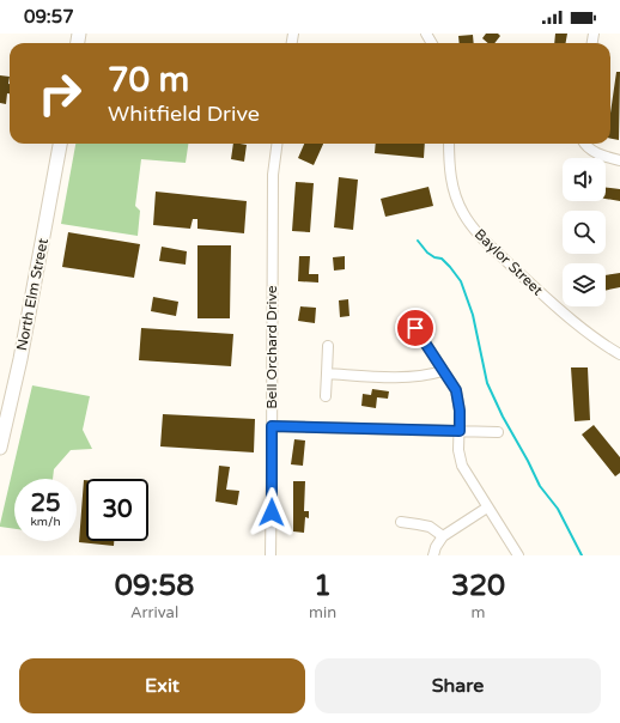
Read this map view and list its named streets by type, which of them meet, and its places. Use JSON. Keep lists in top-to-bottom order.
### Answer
{
  "streets": {
    "main road": ["North Elm Street"],
    "street": ["Baylor Street", "Bell Orchard Drive"]
  },
  "page": {
    "status": "09:57",
    "turn": ["70 m", "Whitfield Drive"],
    "speed": "25 km/h",
    "limit": "30",
    "eta": [
      "09:58",
      "Arrival",
      "1",
      "min",
      "320",
      "m"
    ],
    "buttons": ["Exit", "Share"]
  }
}
